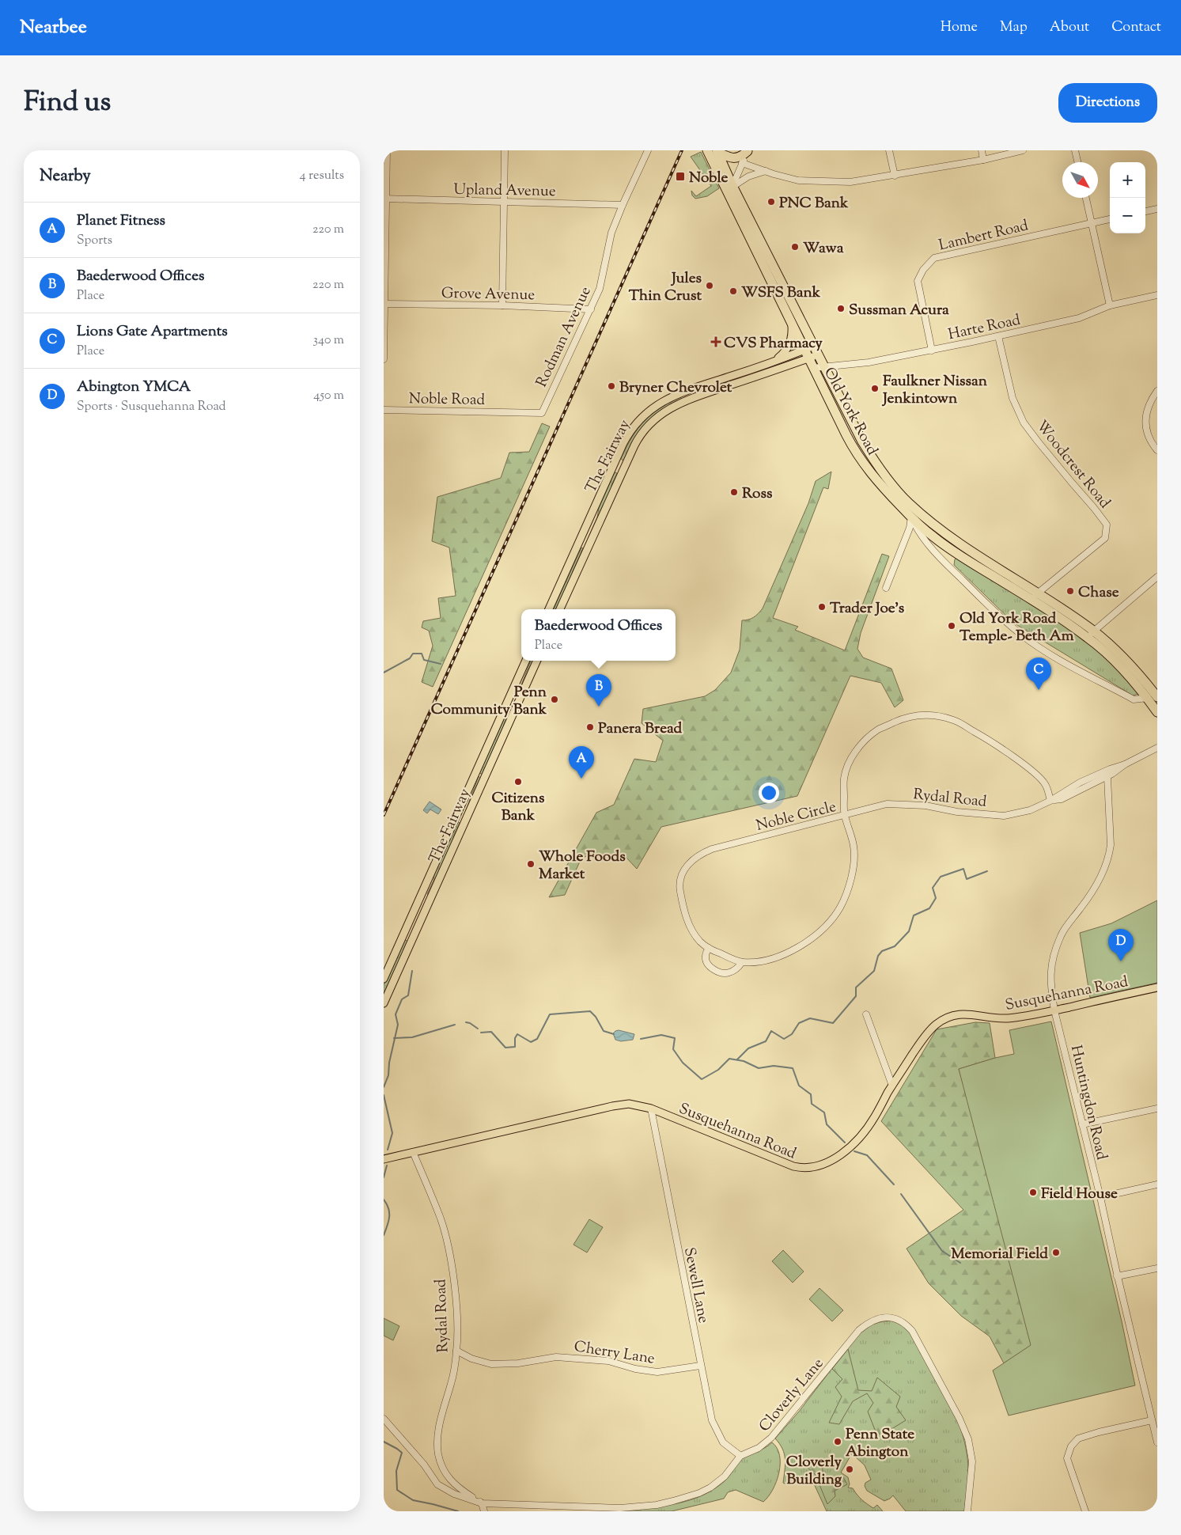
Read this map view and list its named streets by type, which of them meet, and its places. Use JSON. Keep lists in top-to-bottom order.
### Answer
{
  "streets": {
    "highway": ["Old York Road"],
    "main road": ["The Fairway", "Susquehanna Road"],
    "street": [
      "Upland Avenue",
      "Lambert Road",
      "Grove Avenue",
      "Harte Road",
      "Rodman Avenue",
      "Noble Road",
      "Woodcrest Road",
      "Rydal Road",
      "Noble Circle",
      "Huntingdon Road",
      "Sewell Lane",
      "Cherry Lane",
      "Cloverly Lane"
    ]
  },
  "crossings": [
    ["Upland Avenue", "Rodman Avenue"],
    ["Lambert Road", "Harte Road"],
    ["Grove Avenue", "Rodman Avenue"],
    ["Harte Road", "Old York Road"],
    ["Harte Road", "Woodcrest Road"],
    ["Rodman Avenue", "Noble Road"],
    ["Old York Road", "The Fairway"],
    ["Old York Road", "Woodcrest Road"],
    ["Rydal Road", "Noble Circle"],
    ["Rydal Road", "Susquehanna Road"],
    ["Rydal Road", "Huntingdon Road"],
    ["Rydal Road", "Cherry Lane"],
    ["Rydal Road", "Cloverly Lane"],
    ["Susquehanna Road", "Huntingdon Road"],
    ["Susquehanna Road", "Sewell Lane"],
    ["Sewell Lane", "Cherry Lane"],
    ["Sewell Lane", "Cloverly Lane"]
  ],
  "places": {
    "transit": ["Noble"],
    "other": [
      "PNC Bank",
      "Wawa",
      "Jules Thin Crust",
      "WSFS Bank",
      "Sussman Acura",
      "Bryner Chevrolet",
      "Faulkner Nissan Jenkintown",
      "Ross",
      "Chase",
      "Trader Joe's",
      "Old York Road Temple- Beth Am",
      "Penn Community Bank",
      "Panera Bread",
      "Citizens Bank",
      "Whole Foods Market",
      "Field House",
      "Memorial Field",
      "Penn State Abington",
      "Cloverly Building"
    ],
    "health": ["CVS Pharmacy"]
  },
  "north": "bottom right",
  "page": {
    "header": "Nearbee",
    "nav": [
      "Home",
      "Map",
      "About",
      "Contact"
    ],
    "title": "Find us",
    "buttons": "Directions",
    "heading": ["Nearby", "4 results"],
    "map_buttons": ["+", "−"],
    "list": [
      {
        "mark": "A",
        "name": "Planet Fitness",
        "note": "Sports",
        "value": "220 m"
      },
      {
        "mark": "B",
        "name": "Baederwood Offices",
        "note": "Place",
        "value": "220 m"
      },
      {
        "mark": "C",
        "name": "Lions Gate Apartments",
        "note": "Place",
        "value": "340 m"
      },
      {
        "mark": "D",
        "name": "Abington YMCA",
        "note": "Sports · Susquehanna Road",
        "value": "450 m"
      }
    ],
    "popup": ["Baederwood Offices", "Place"],
    "pins": [
      "C",
      "B",
      "A",
      "D"
    ]
  }
}
